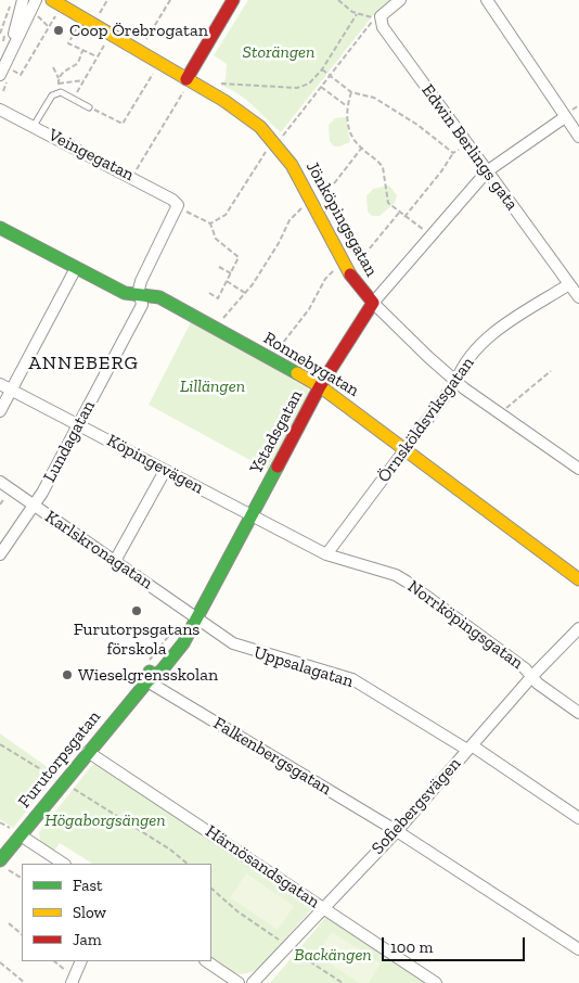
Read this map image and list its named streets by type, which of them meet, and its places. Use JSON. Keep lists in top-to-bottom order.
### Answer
{
  "streets": {
    "street": [
      "Edwin Berlings gata",
      "Veingegatan",
      "Jönköpingsgatan",
      "Ronnebygatan",
      "Örnsköldsviksgatan",
      "Ystadsgatan",
      "Lundagatan",
      "Köpingevägen",
      "Karlskronagatan",
      "Norrköpingsgatan",
      "Uppsalagatan",
      "Falkenbergsgatan",
      "Furutorpsgatan",
      "Sofiebergsvägen",
      "Härnösandsgatan"
    ]
  },
  "crossings": [
    ["Edwin Berlings gata", "Örnsköldsviksgatan"],
    ["Edwin Berlings gata", "Ystadsgatan"],
    ["Veingegatan", "Lundagatan"],
    ["Jönköpingsgatan", "Örnsköldsviksgatan"],
    ["Jönköpingsgatan", "Ystadsgatan"],
    ["Ronnebygatan", "Örnsköldsviksgatan"],
    ["Ronnebygatan", "Ystadsgatan"],
    ["Ronnebygatan", "Lundagatan"],
    ["Örnsköldsviksgatan", "Norrköpingsgatan"],
    ["Ystadsgatan", "Köpingevägen"],
    ["Ystadsgatan", "Karlskronagatan"],
    ["Ystadsgatan", "Norrköpingsgatan"],
    ["Ystadsgatan", "Uppsalagatan"],
    ["Ystadsgatan", "Furutorpsgatan"],
    ["Lundagatan", "Köpingevägen"],
    ["Lundagatan", "Karlskronagatan"],
    ["Köpingevägen", "Norrköpingsgatan"],
    ["Karlskronagatan", "Uppsalagatan"],
    ["Karlskronagatan", "Furutorpsgatan"],
    ["Norrköpingsgatan", "Sofiebergsvägen"],
    ["Uppsalagatan", "Furutorpsgatan"],
    ["Uppsalagatan", "Sofiebergsvägen"],
    ["Falkenbergsgatan", "Furutorpsgatan"],
    ["Falkenbergsgatan", "Sofiebergsvägen"],
    ["Furutorpsgatan", "Härnösandsgatan"],
    ["Sofiebergsvägen", "Härnösandsgatan"]
  ],
  "districts": ["ANNEBERG"],
  "parks": [
    "Storängen",
    "Lillängen",
    "Högaborgsängen",
    "Backängen"
  ],
  "places": ["Coop Örebrogatan", "Furutorpsgatans förskola", "Wieselgrensskolan"],
  "legend": ["Fast", "Slow", "Jam"],
  "scale_bar": "100 m"
}
